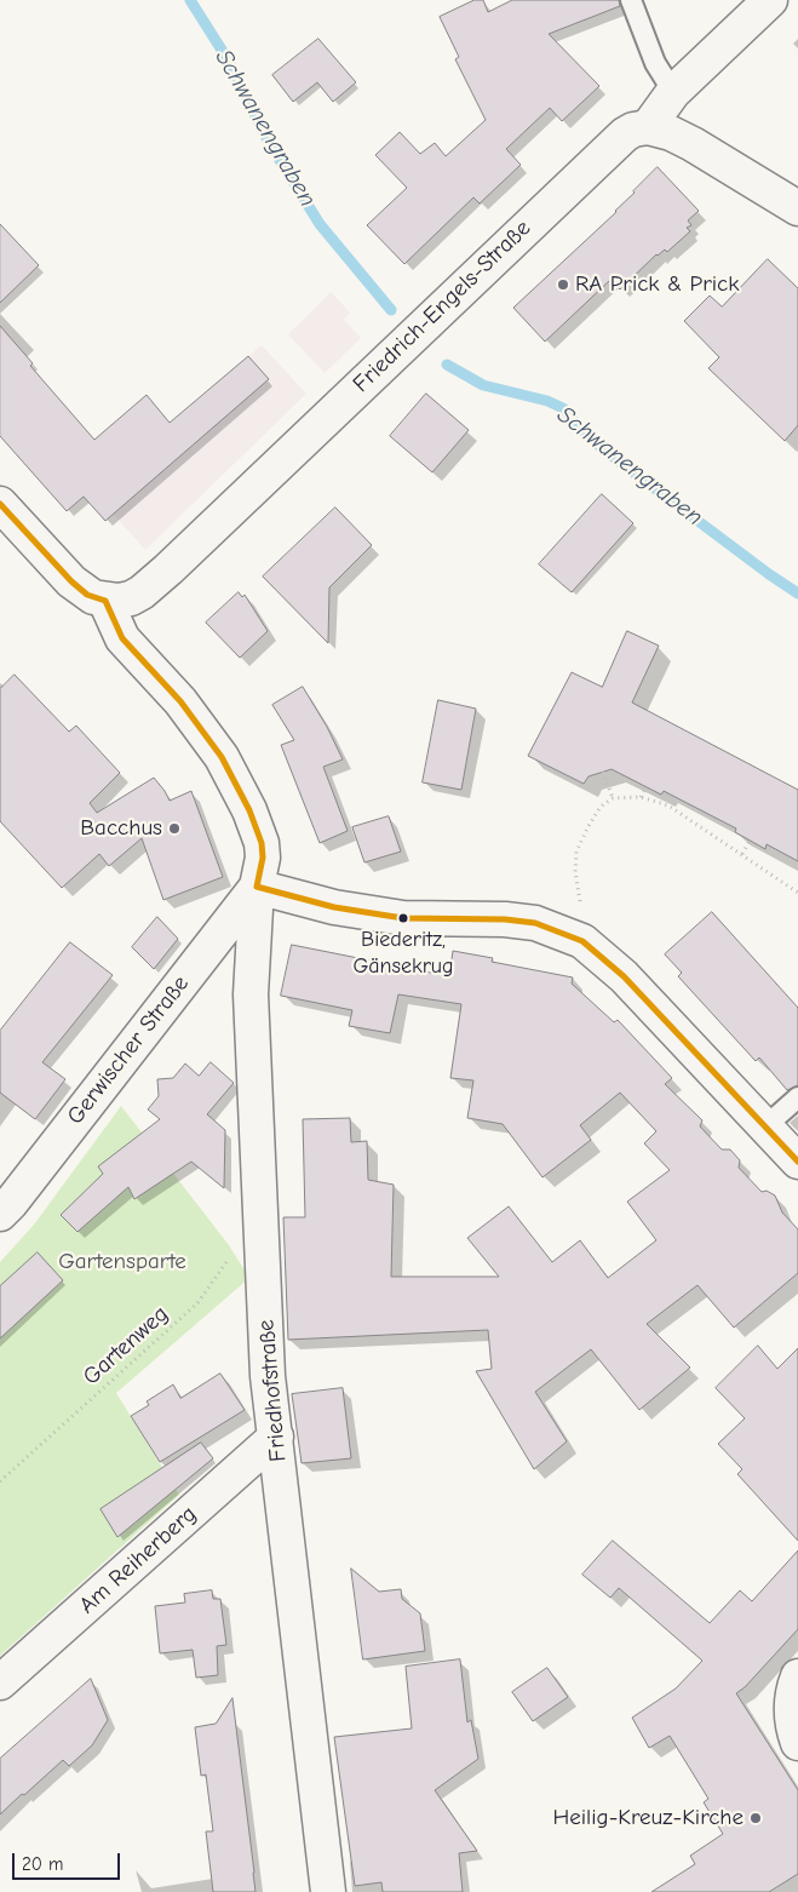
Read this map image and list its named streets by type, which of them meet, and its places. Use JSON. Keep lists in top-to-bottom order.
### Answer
{
  "streets": {
    "street": [
      "Friedrich-Engels-Straße",
      "Gerwischer Straße",
      "Friedhofstraße",
      "Am Reiherberg"
    ],
    "path": ["Gartenweg"]
  },
  "crossings": [
    ["Friedrich-Engels-Straße", "Friedhofstraße"],
    ["Gerwischer Straße", "Friedhofstraße"],
    ["Gartenweg", "Friedhofstraße"],
    ["Friedhofstraße", "Am Reiherberg"]
  ],
  "water": ["Schwanengraben"],
  "parks": ["Gartensparte"],
  "places": [
    "RA Prick & Prick",
    "Bacchus",
    "Biederitz, Gänsekrug",
    "Heilig-Kreuz-Kirche"
  ],
  "scale_bar": "20 m"
}
